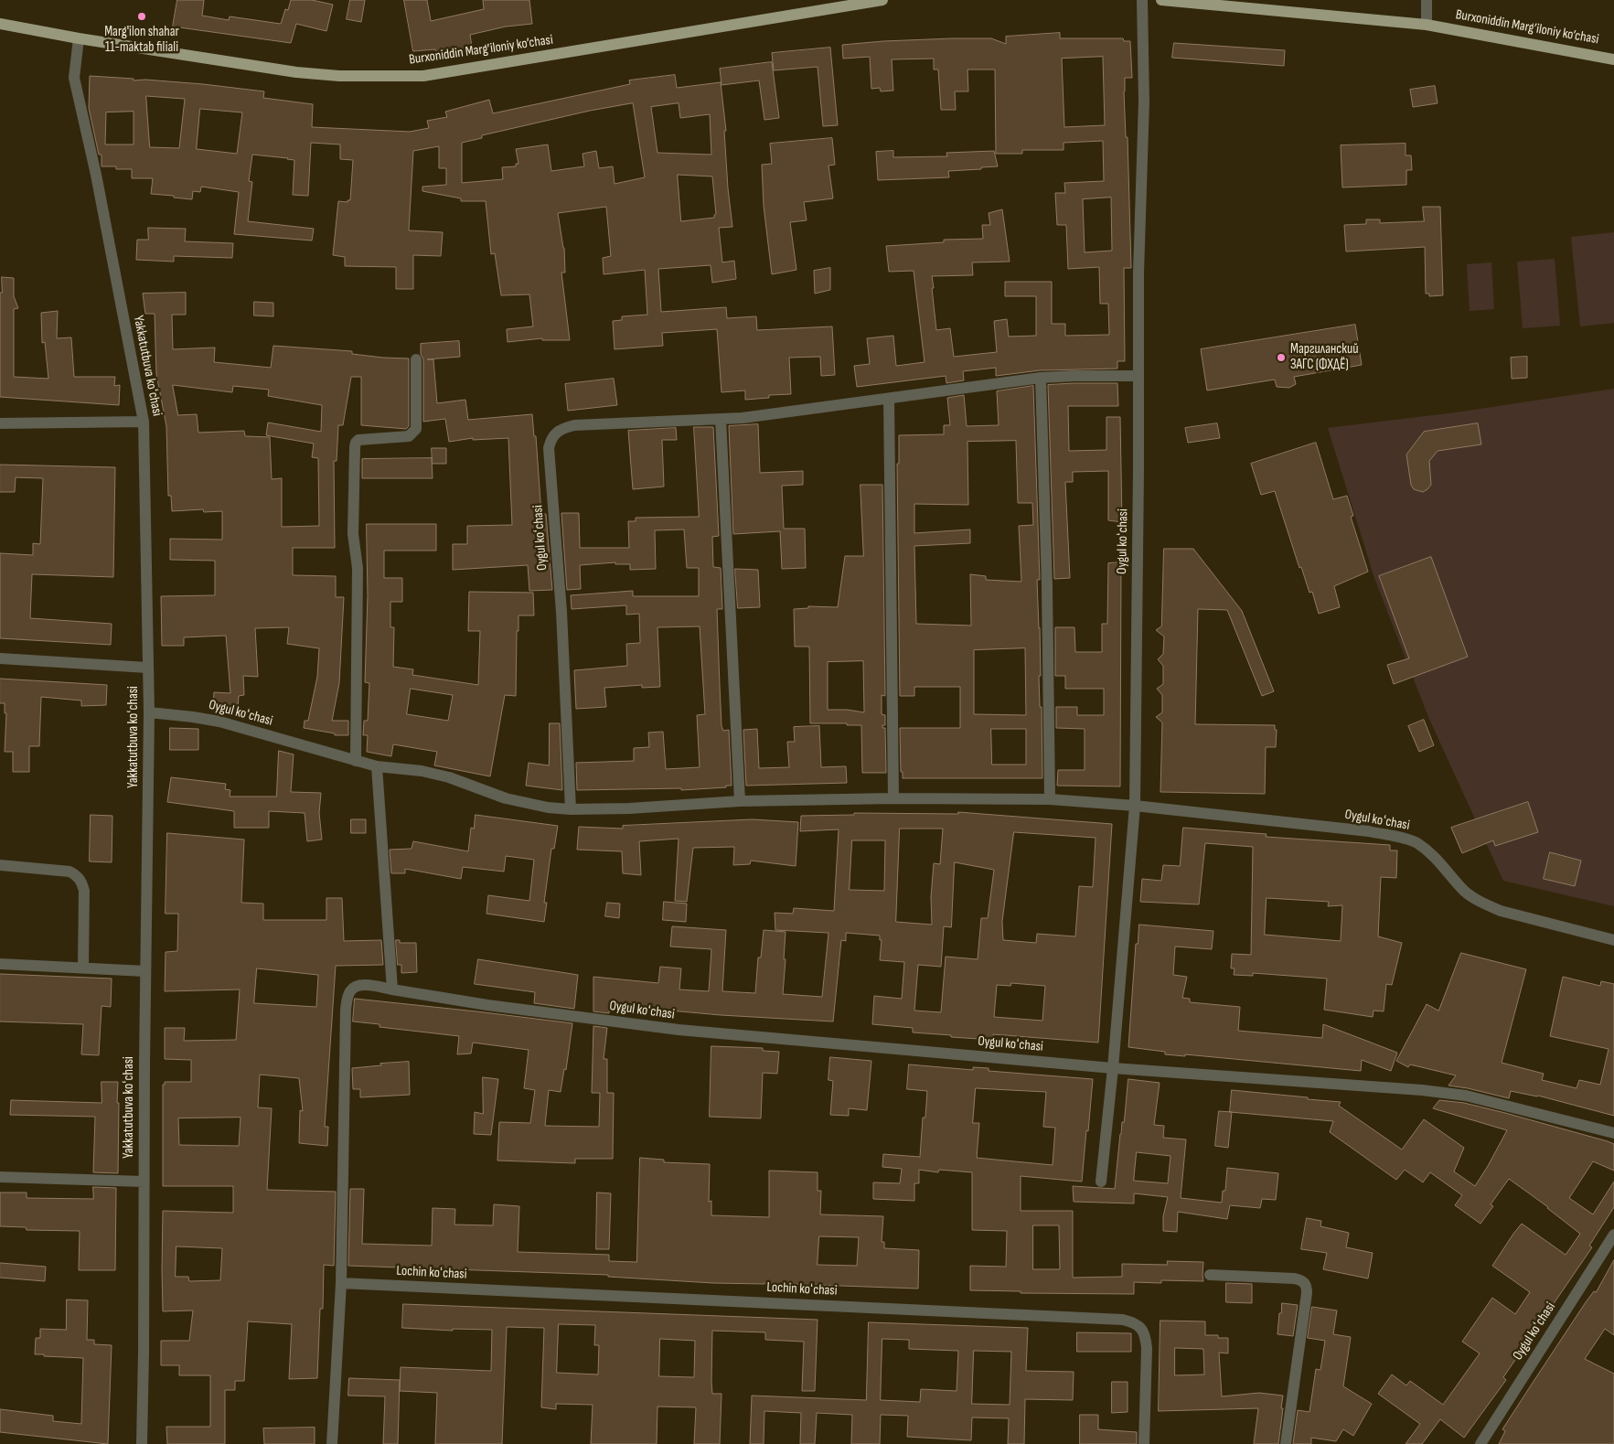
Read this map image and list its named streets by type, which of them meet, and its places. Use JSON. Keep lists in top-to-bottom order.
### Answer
{
  "streets": {
    "main road": ["Burxoniddin Marg’iloniy ko’chasi"],
    "street": ["Yakkatutbuva koʻchasi", "Oygul koʻchasi", "Lochin koʻchasi"]
  },
  "crossings": [
    ["Burxoniddin Marg’iloniy ko’chasi", "Yakkatutbuva koʻchasi"],
    ["Yakkatutbuva koʻchasi", "Oygul koʻchasi"]
  ],
  "places": ["Marg'ilon shahar 11-maktab filiali", "Маргиланский ЗАГС (ФХДЁ)"]
}
